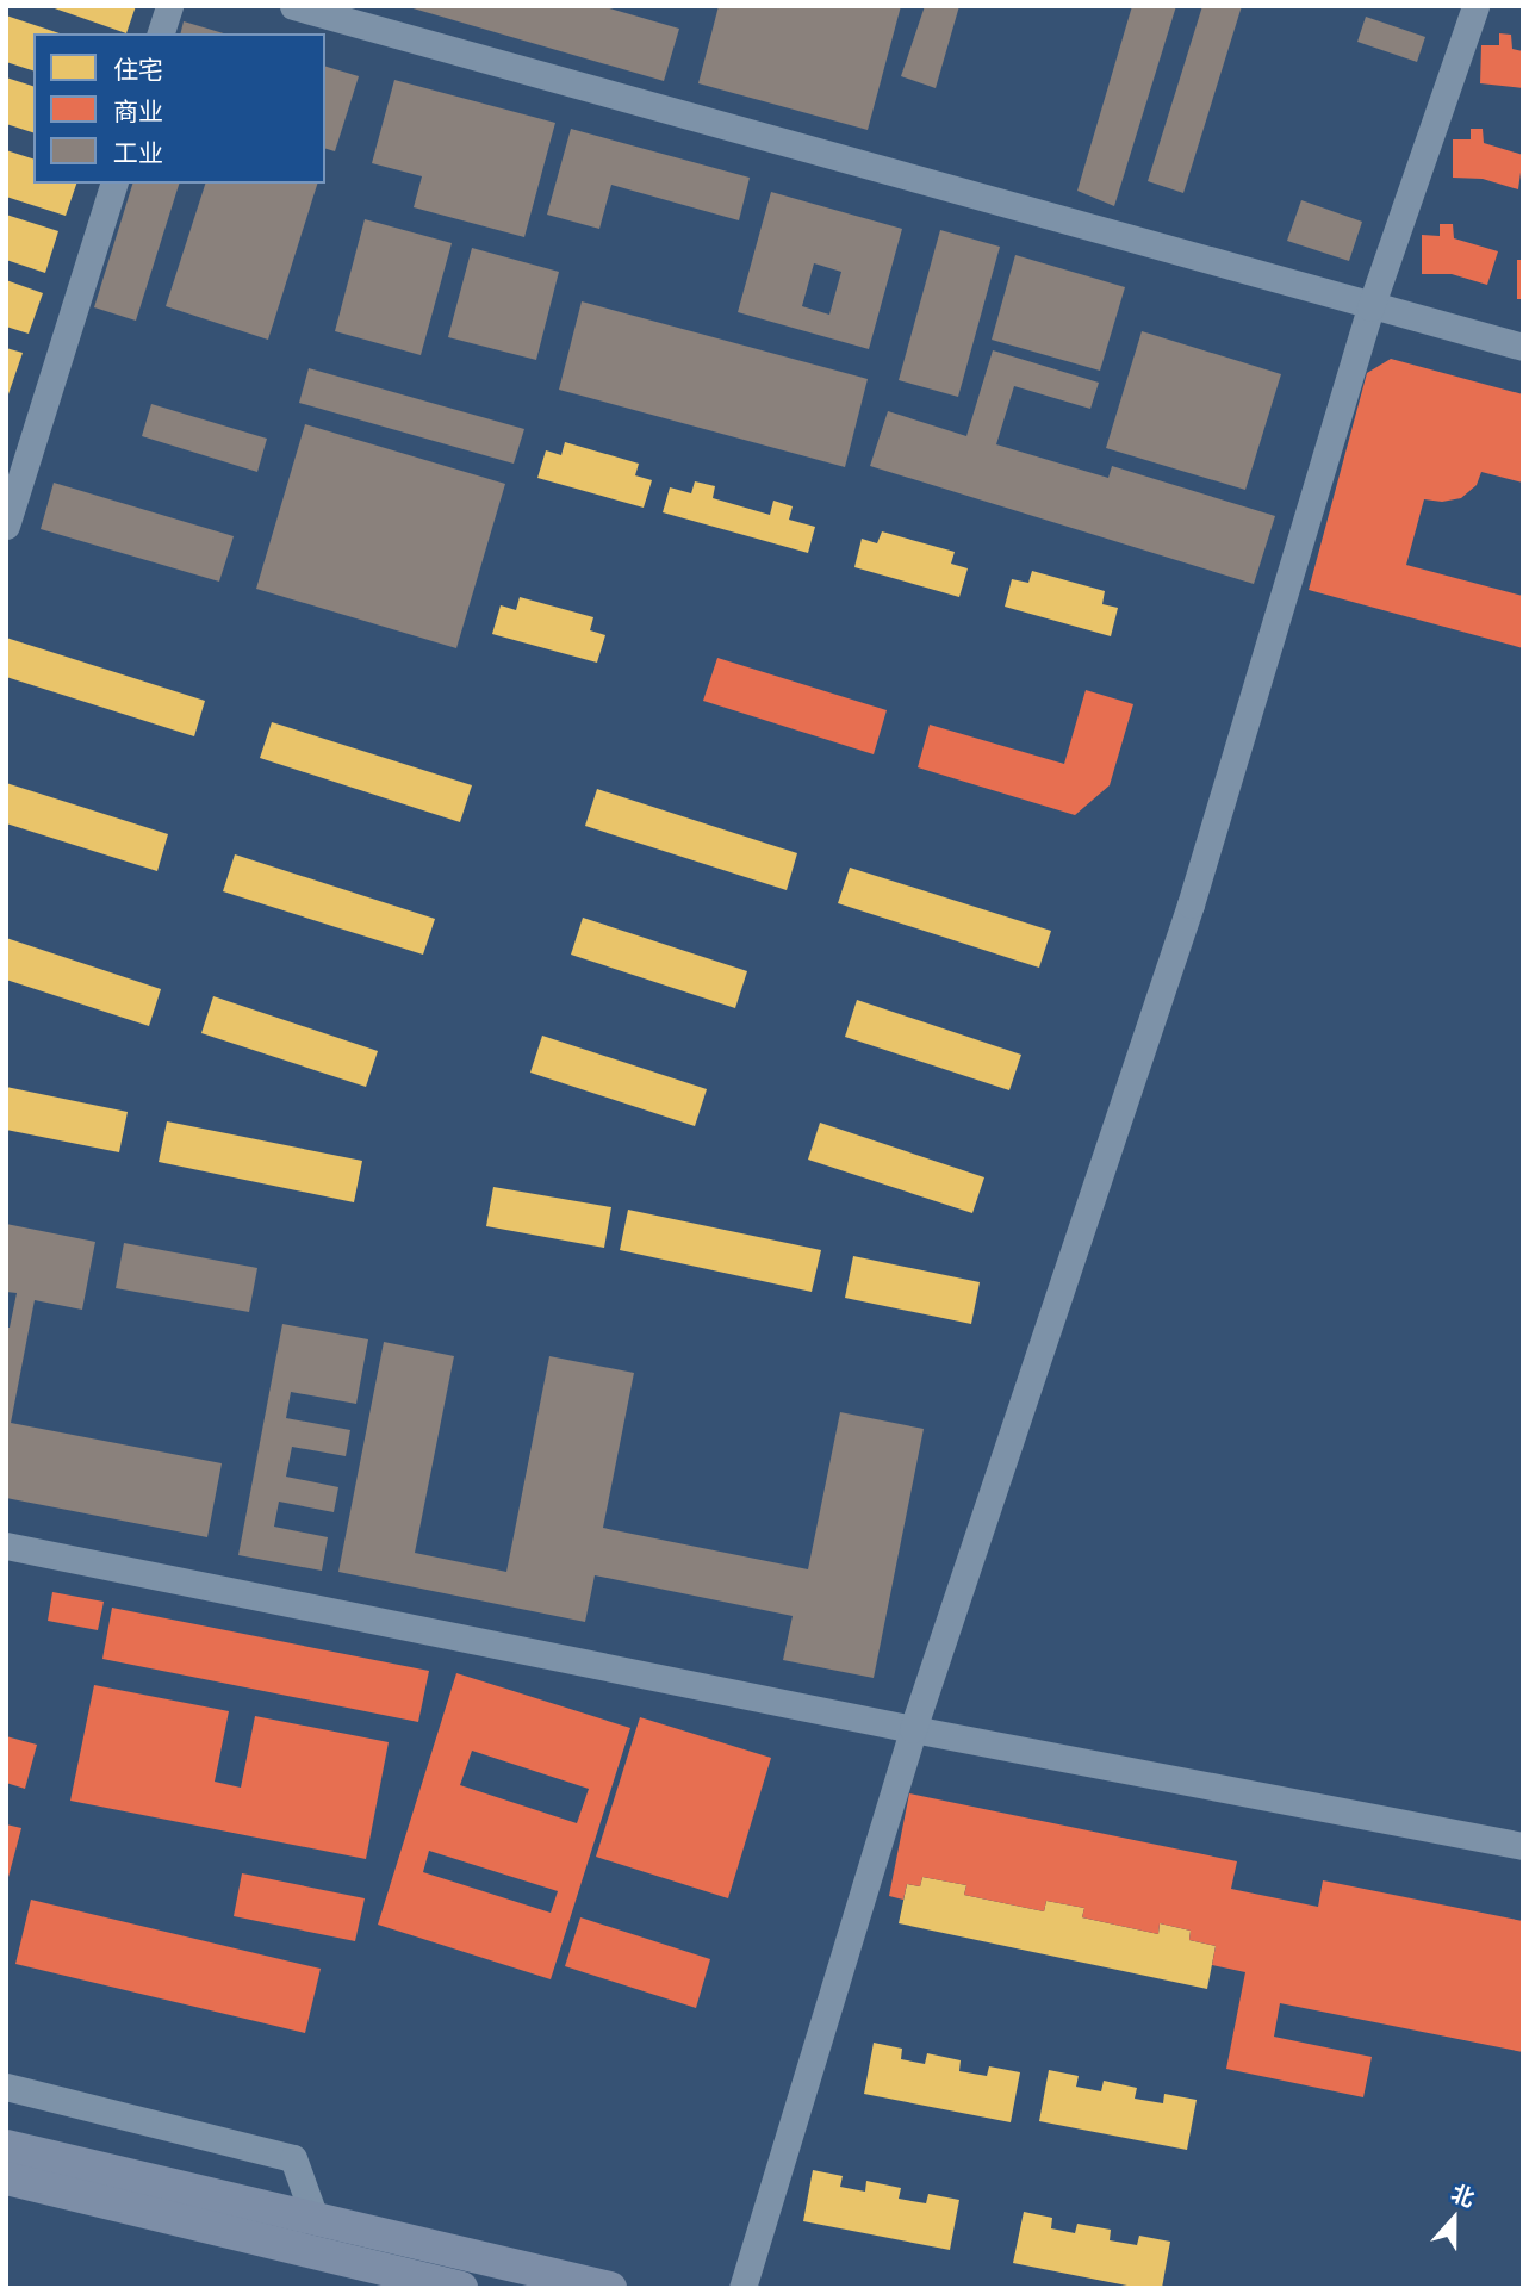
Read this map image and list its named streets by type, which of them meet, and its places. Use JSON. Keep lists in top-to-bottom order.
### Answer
{
  "legend": ["住宅", "商业", "工业"],
  "north": "top"
}
